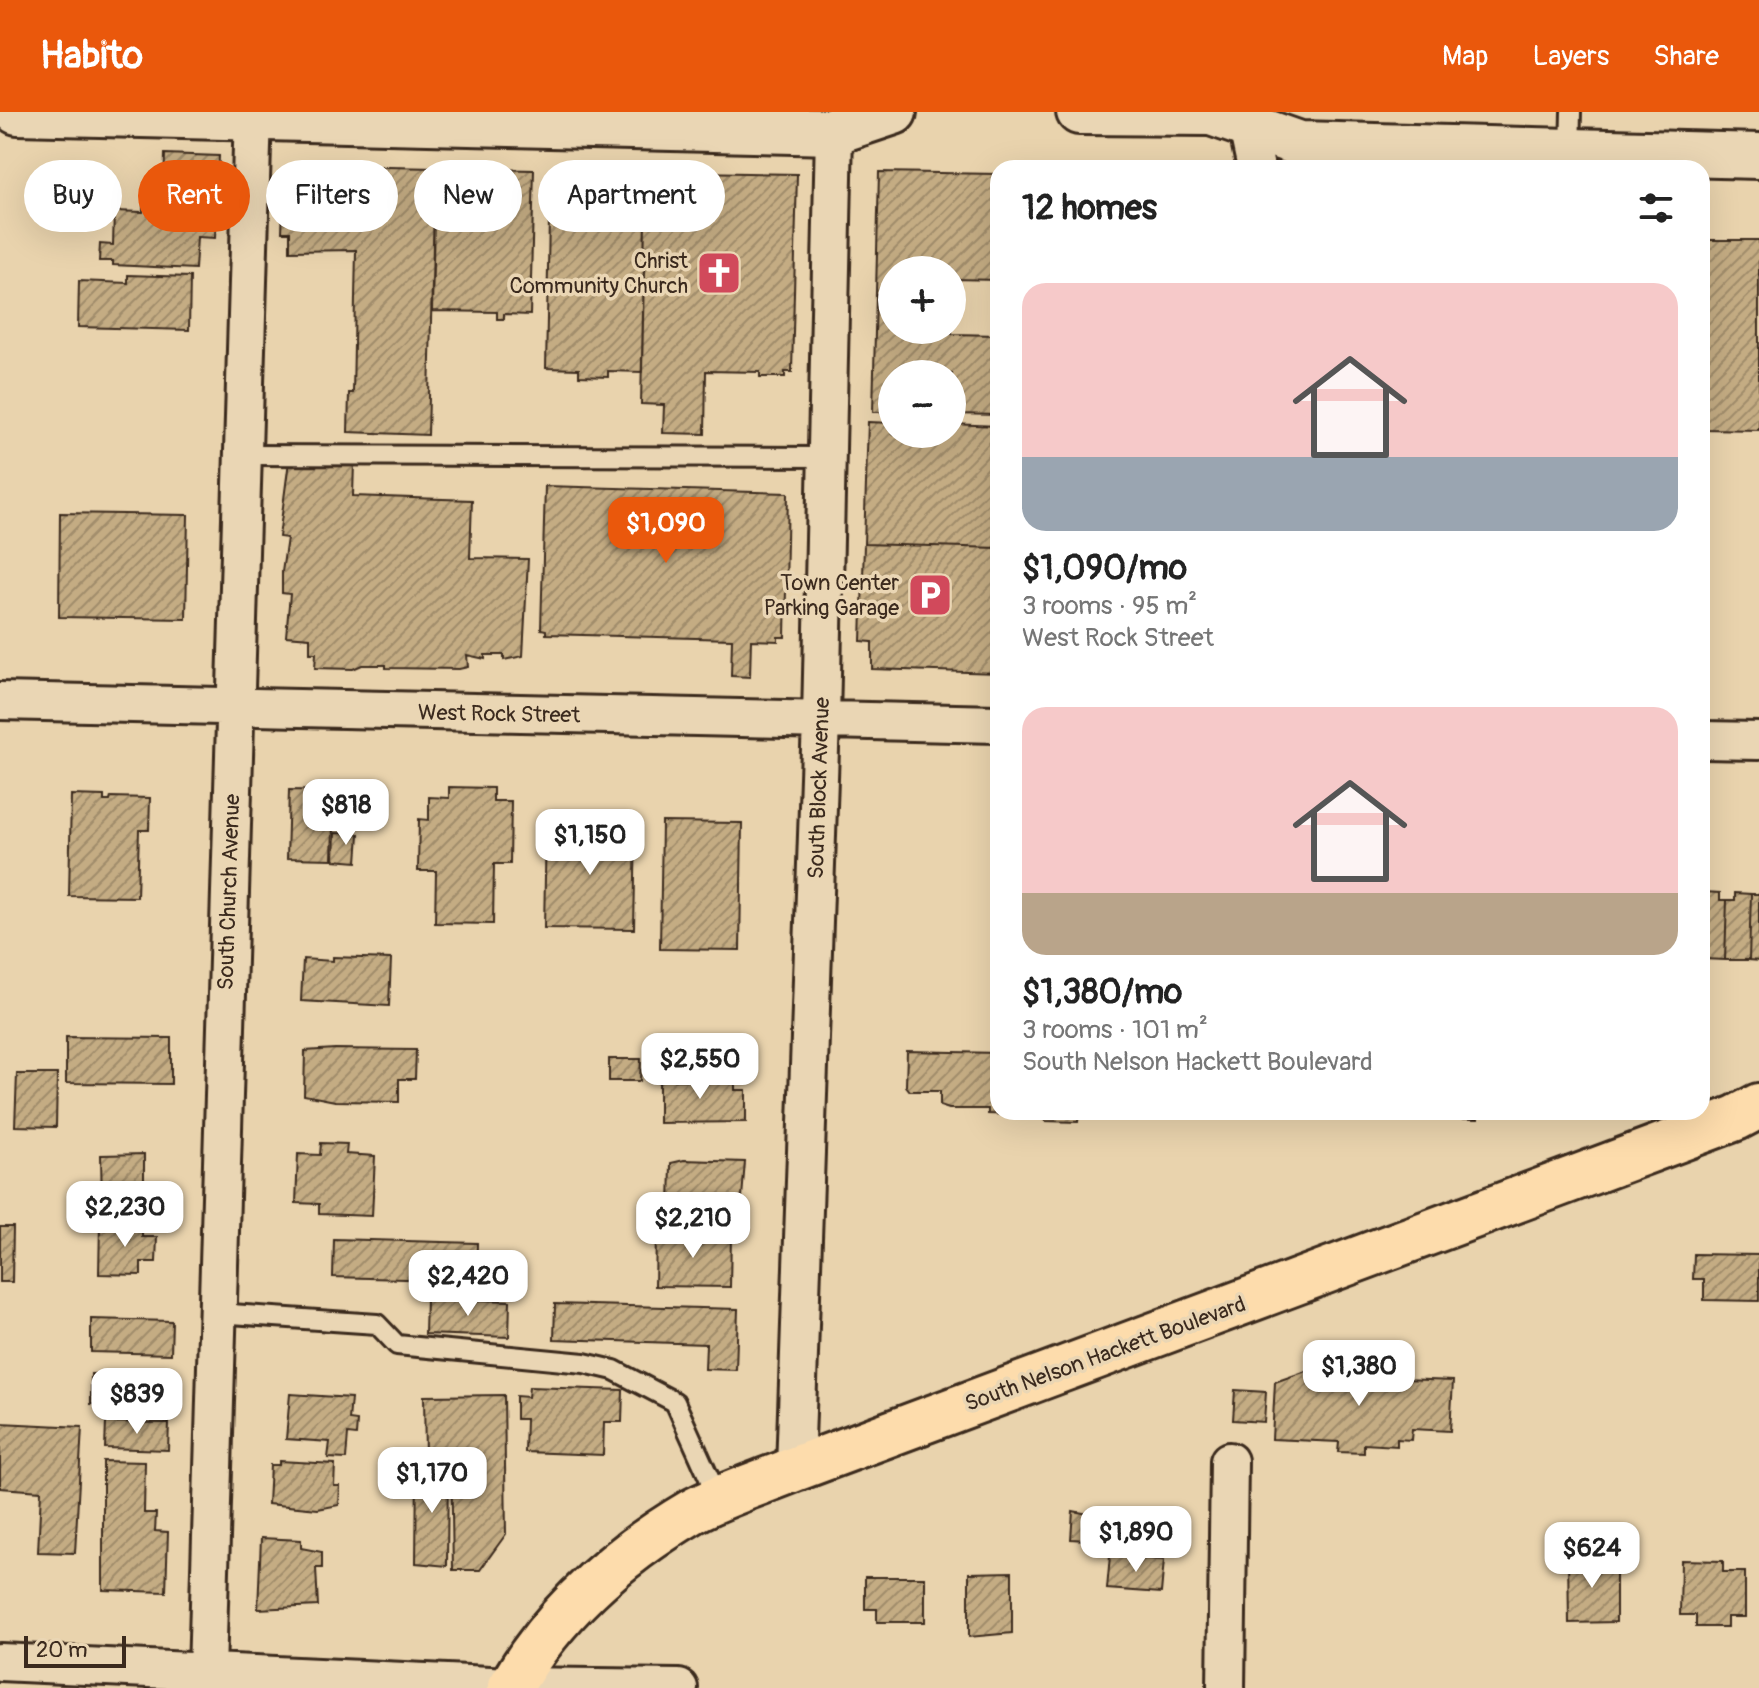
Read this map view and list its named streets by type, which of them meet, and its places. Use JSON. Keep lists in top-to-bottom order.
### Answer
{
  "streets": {
    "main road": ["South Nelson Hackett Boulevard"],
    "street": ["West Rock Street", "South Block Avenue", "South Church Avenue"]
  },
  "crossings": [
    ["West Rock Street", "South Block Avenue"],
    ["West Rock Street", "South Church Avenue"],
    ["South Block Avenue", "South Nelson Hackett Boulevard"]
  ],
  "places": {
    "church": ["Christ Community Church"],
    "parking": ["Town Center Parking Garage"]
  },
  "scale_bar": "20 m",
  "page": {
    "header": "Habito",
    "nav": ["Map", "Layers", "Share"],
    "chip": [
      "Buy",
      "Rent",
      "Filters",
      "New",
      "Apartment"
    ],
    "heading": "12 homes",
    "map_buttons": ["+", "−"],
    "list": [
      {
        "name": "$1,090/mo",
        "note": "3 rooms · 95 m² · West Rock Street"
      },
      {
        "name": "$1,380/mo",
        "note": "3 rooms · 101 m² · South Nelson Hackett Boulevard"
      }
    ],
    "price": [
      "$1,090",
      "$818",
      "$1,150",
      "$2,550",
      "$2,230",
      "$2,210",
      "$2,420",
      "$1,380",
      "$839",
      "$1,170",
      "$1,890",
      "$624"
    ],
    "scale": "20 m"
  }
}
